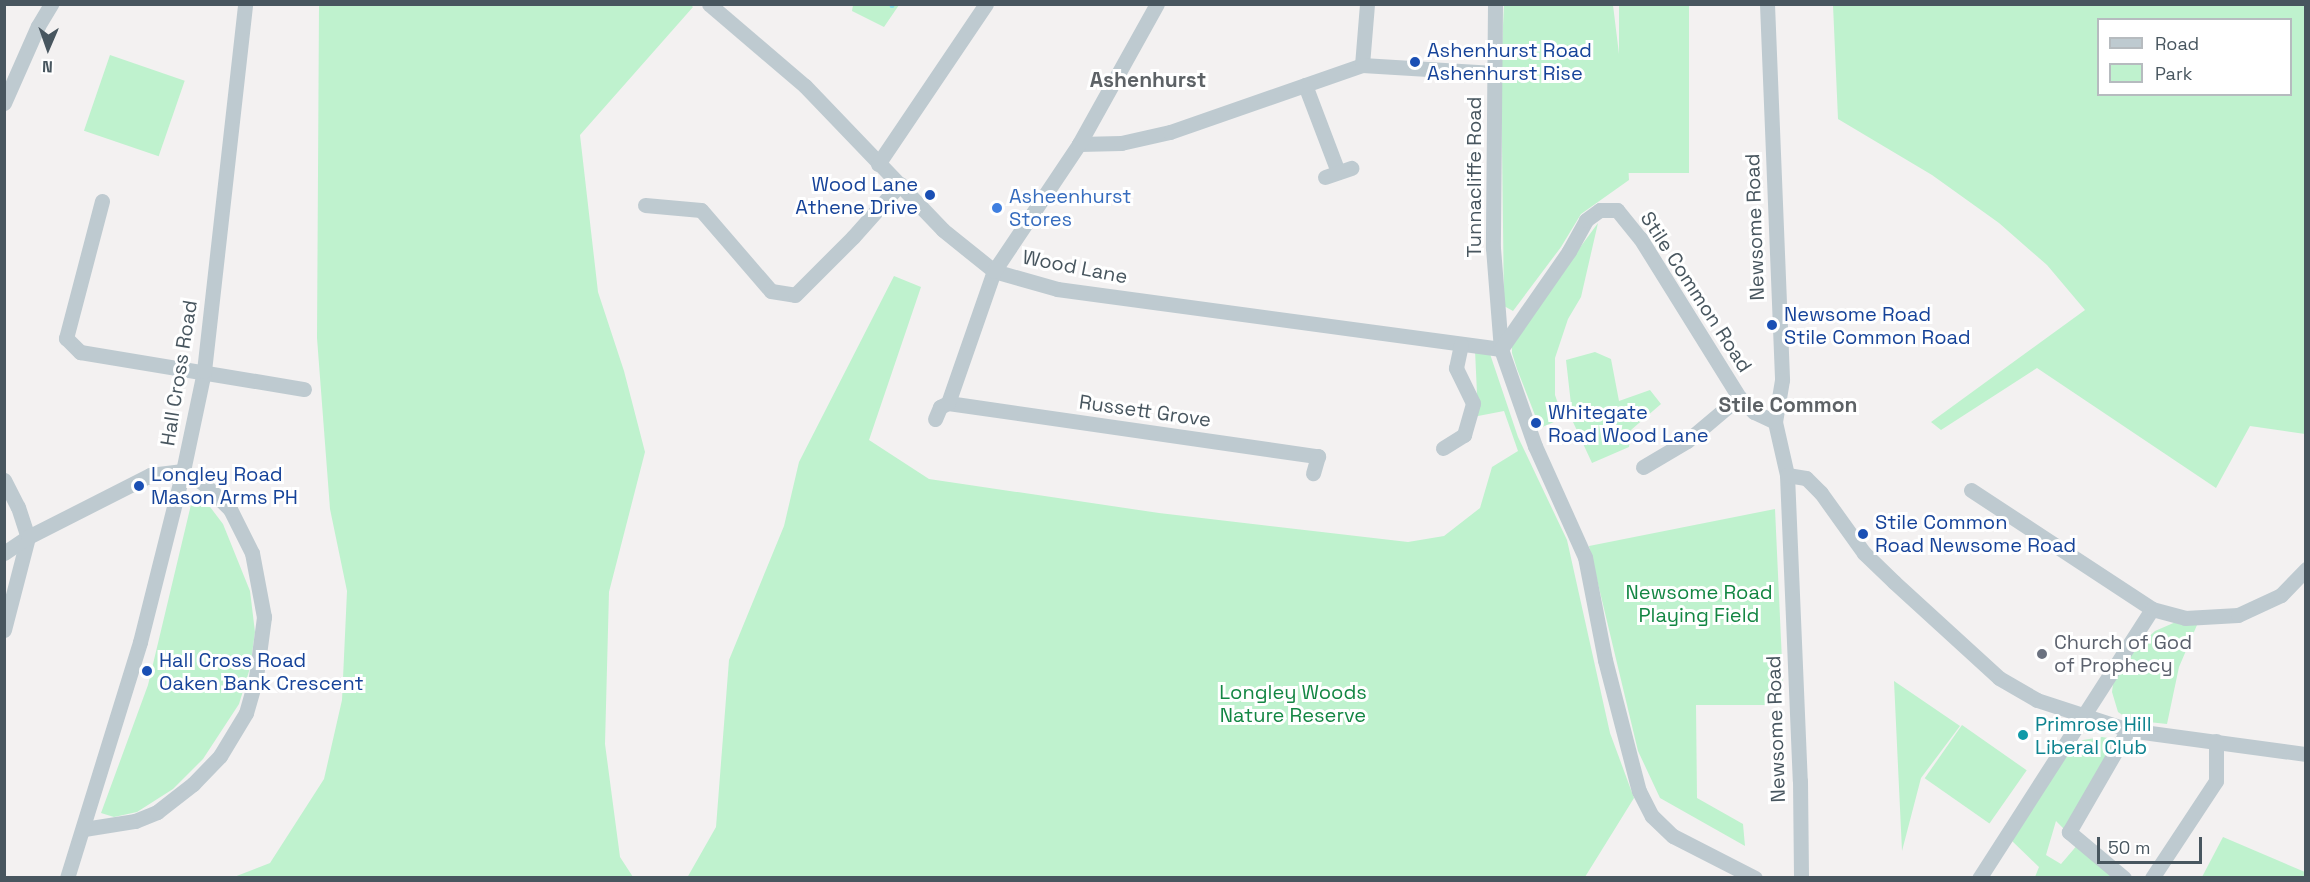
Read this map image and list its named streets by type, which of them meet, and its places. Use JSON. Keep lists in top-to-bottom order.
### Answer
{
  "streets": {
    "street": [
      "Tunnacliffe Road",
      "Newsome Road",
      "Wood Lane",
      "Stile Common Road",
      "Hall Cross Road",
      "Russett Grove"
    ]
  },
  "crossings": [
    ["Tunnacliffe Road", "Wood Lane"],
    ["Tunnacliffe Road", "Stile Common Road"],
    ["Newsome Road", "Stile Common Road"],
    ["Wood Lane", "Stile Common Road"]
  ],
  "districts": ["Ashenhurst", "Stile Common"],
  "parks": ["Newsome Road Playing Field", "Longley Woods Nature Reserve"],
  "places": [
    "Ashenhurst Road Ashenhurst Rise",
    "Wood Lane Athene Drive",
    "Asheenhurst Stores",
    "Newsome Road Stile Common Road",
    "Whitegate Road Wood Lane",
    "Longley Road Mason Arms PH",
    "Stile Common Road Newsome Road",
    "Church of God of Prophecy",
    "Hall Cross Road Oaken Bank Crescent",
    "Primrose Hill Liberal Club"
  ],
  "legend": ["Road", "Park"],
  "scale_bar": "50 m",
  "north": "bottom"
}
